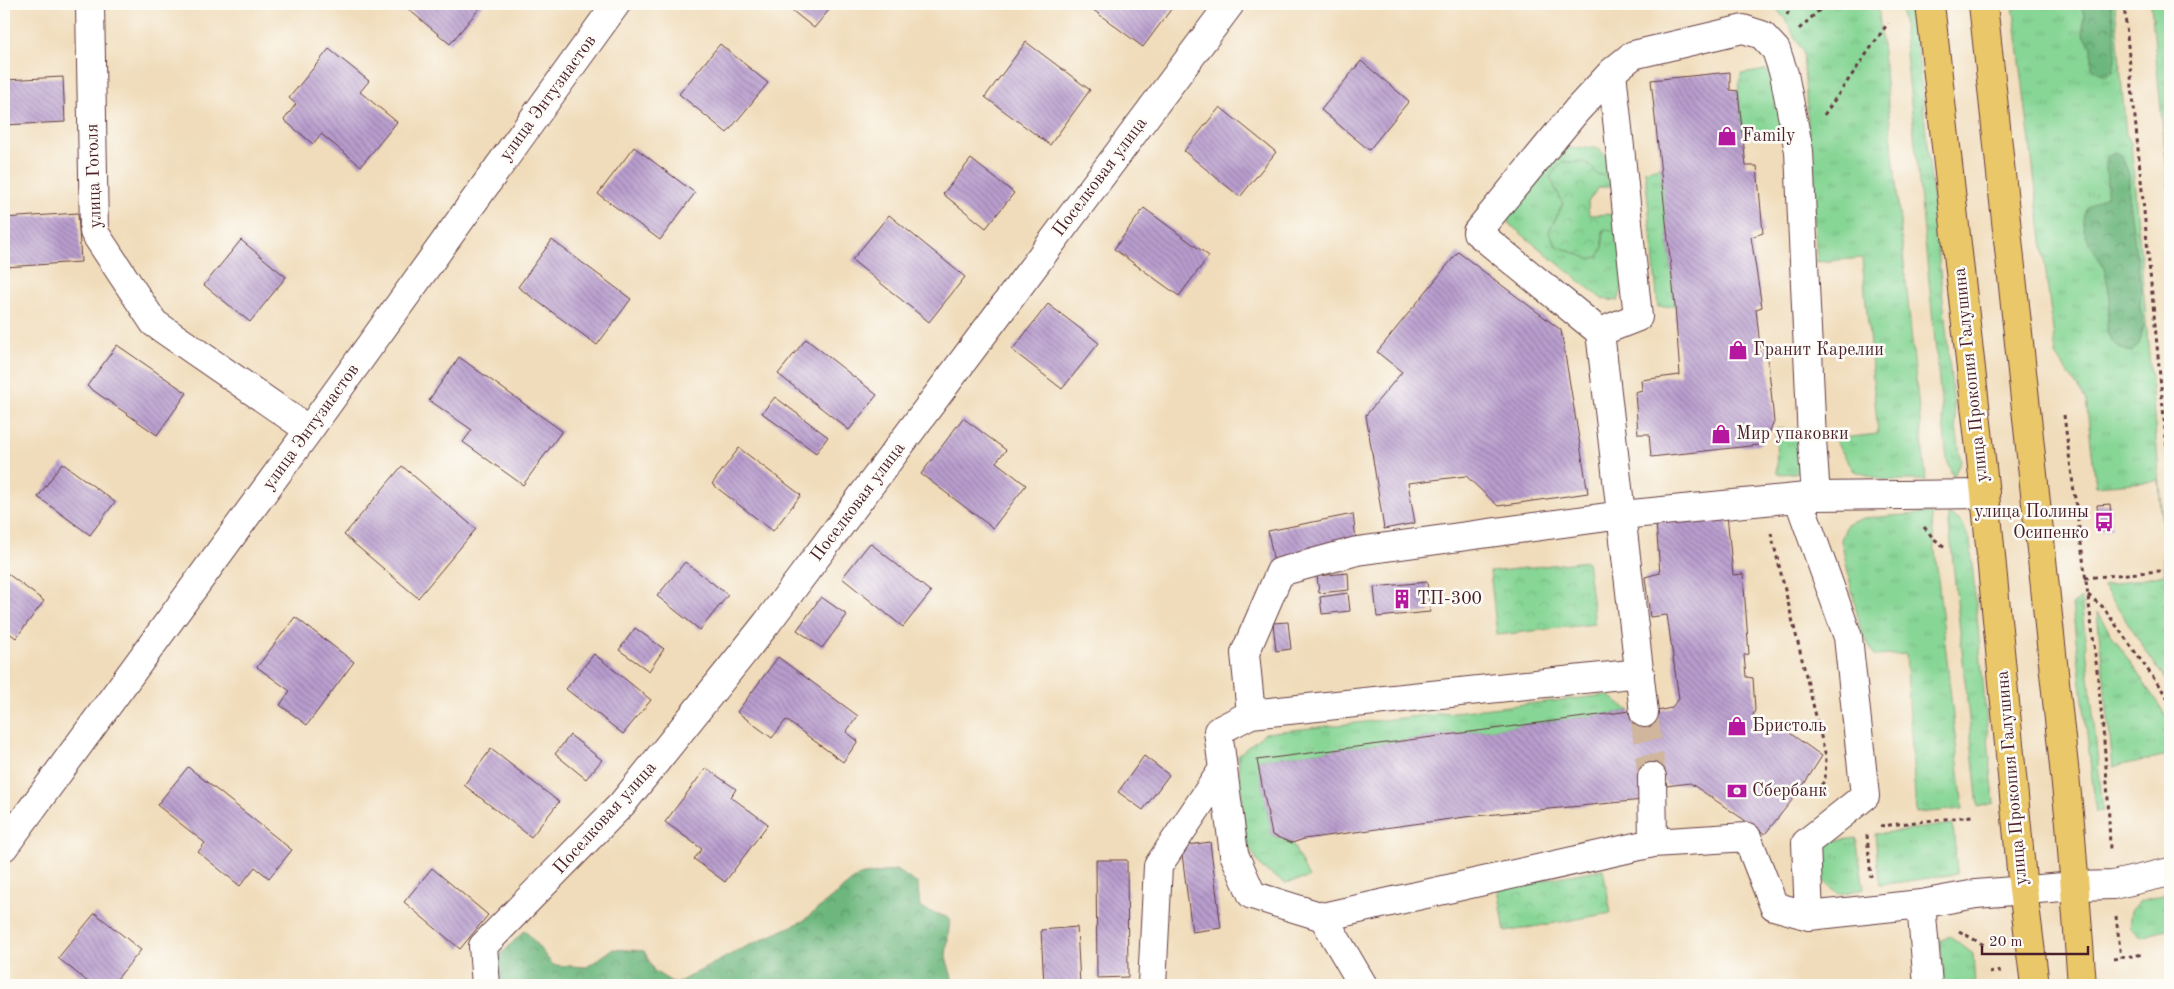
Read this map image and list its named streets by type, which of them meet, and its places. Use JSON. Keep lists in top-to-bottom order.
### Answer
{
  "streets": {
    "main road": ["улица Прокопия Галушина"],
    "street": ["улица Энтузиастов", "улица Гоголя", "Поселковая улица"]
  },
  "crossings": [
    ["улица Энтузиастов", "улица Гоголя"]
  ],
  "places": {
    "shop": [
      "Family",
      "Гранит Карелии",
      "Мир упаковки",
      "Бристоль"
    ],
    "bus stop": ["улица Полины Осипенко"],
    "building": ["ТП-300"],
    "bank": ["Сбербанк"]
  },
  "scale_bar": "20 m"
}
